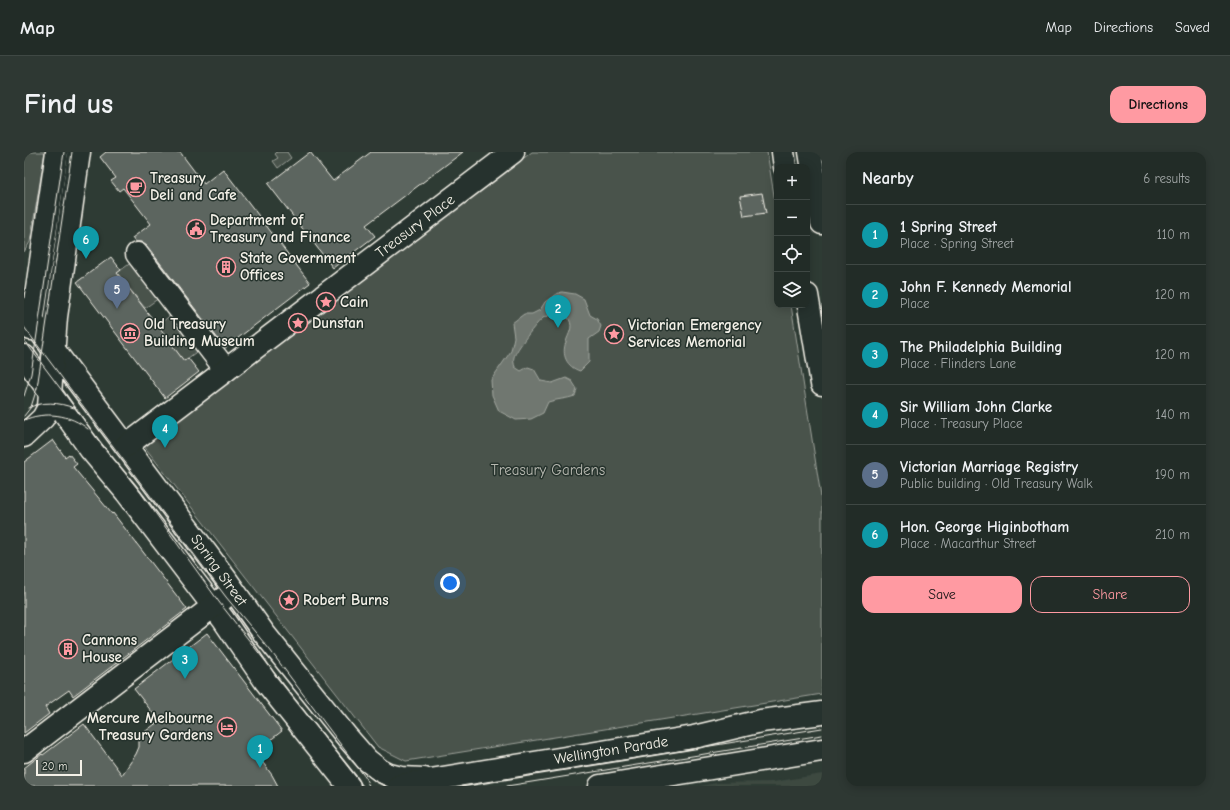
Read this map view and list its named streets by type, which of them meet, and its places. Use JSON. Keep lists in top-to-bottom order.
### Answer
{
  "streets": {
    "street": ["Treasury Place", "Spring Street", "Wellington Parade"]
  },
  "crossings": [
    ["Treasury Place", "Spring Street"],
    ["Spring Street", "Wellington Parade"]
  ],
  "parks": ["Treasury Gardens"],
  "places": {
    "cafe": ["Treasury Deli and Cafe"],
    "public building": ["Department of Treasury and Finance"],
    "building": ["State Government Offices", "Cannons House"],
    "place": [
      "Cain",
      "Dunstan",
      "Victorian Emergency Services Memorial",
      "Robert Burns"
    ],
    "museum": ["Old Treasury Building Museum"],
    "hotel": ["Mercure Melbourne Treasury Gardens"]
  },
  "scale_bar": "20 m",
  "page": {
    "header": "Map",
    "nav": ["Map", "Directions", "Saved"],
    "buttons": [
      "Directions",
      ["Save", "Share"]
    ],
    "title": "Find us",
    "heading": ["Nearby", "6 results"],
    "map_buttons": ["+", "−"],
    "list": [
      {
        "mark": "1",
        "name": "1 Spring Street",
        "note": "Place · Spring Street",
        "value": "110 m"
      },
      {
        "mark": "2",
        "name": "John F. Kennedy Memorial",
        "note": "Place",
        "value": "120 m"
      },
      {
        "mark": "3",
        "name": "The Philadelphia Building",
        "note": "Place · Flinders Lane",
        "value": "120 m"
      },
      {
        "mark": "4",
        "name": "Sir William John Clarke",
        "note": "Place · Treasury Place",
        "value": "140 m"
      },
      {
        "mark": "5",
        "name": "Victorian Marriage Registry",
        "note": "Public building · Old Treasury Walk",
        "value": "190 m"
      },
      {
        "mark": "6",
        "name": "Hon. George Higinbotham",
        "note": "Place · Macarthur Street",
        "value": "210 m"
      }
    ],
    "pins": [
      "6",
      "5",
      "2",
      "4",
      "3",
      "1"
    ],
    "scale": "20 m"
  }
}
